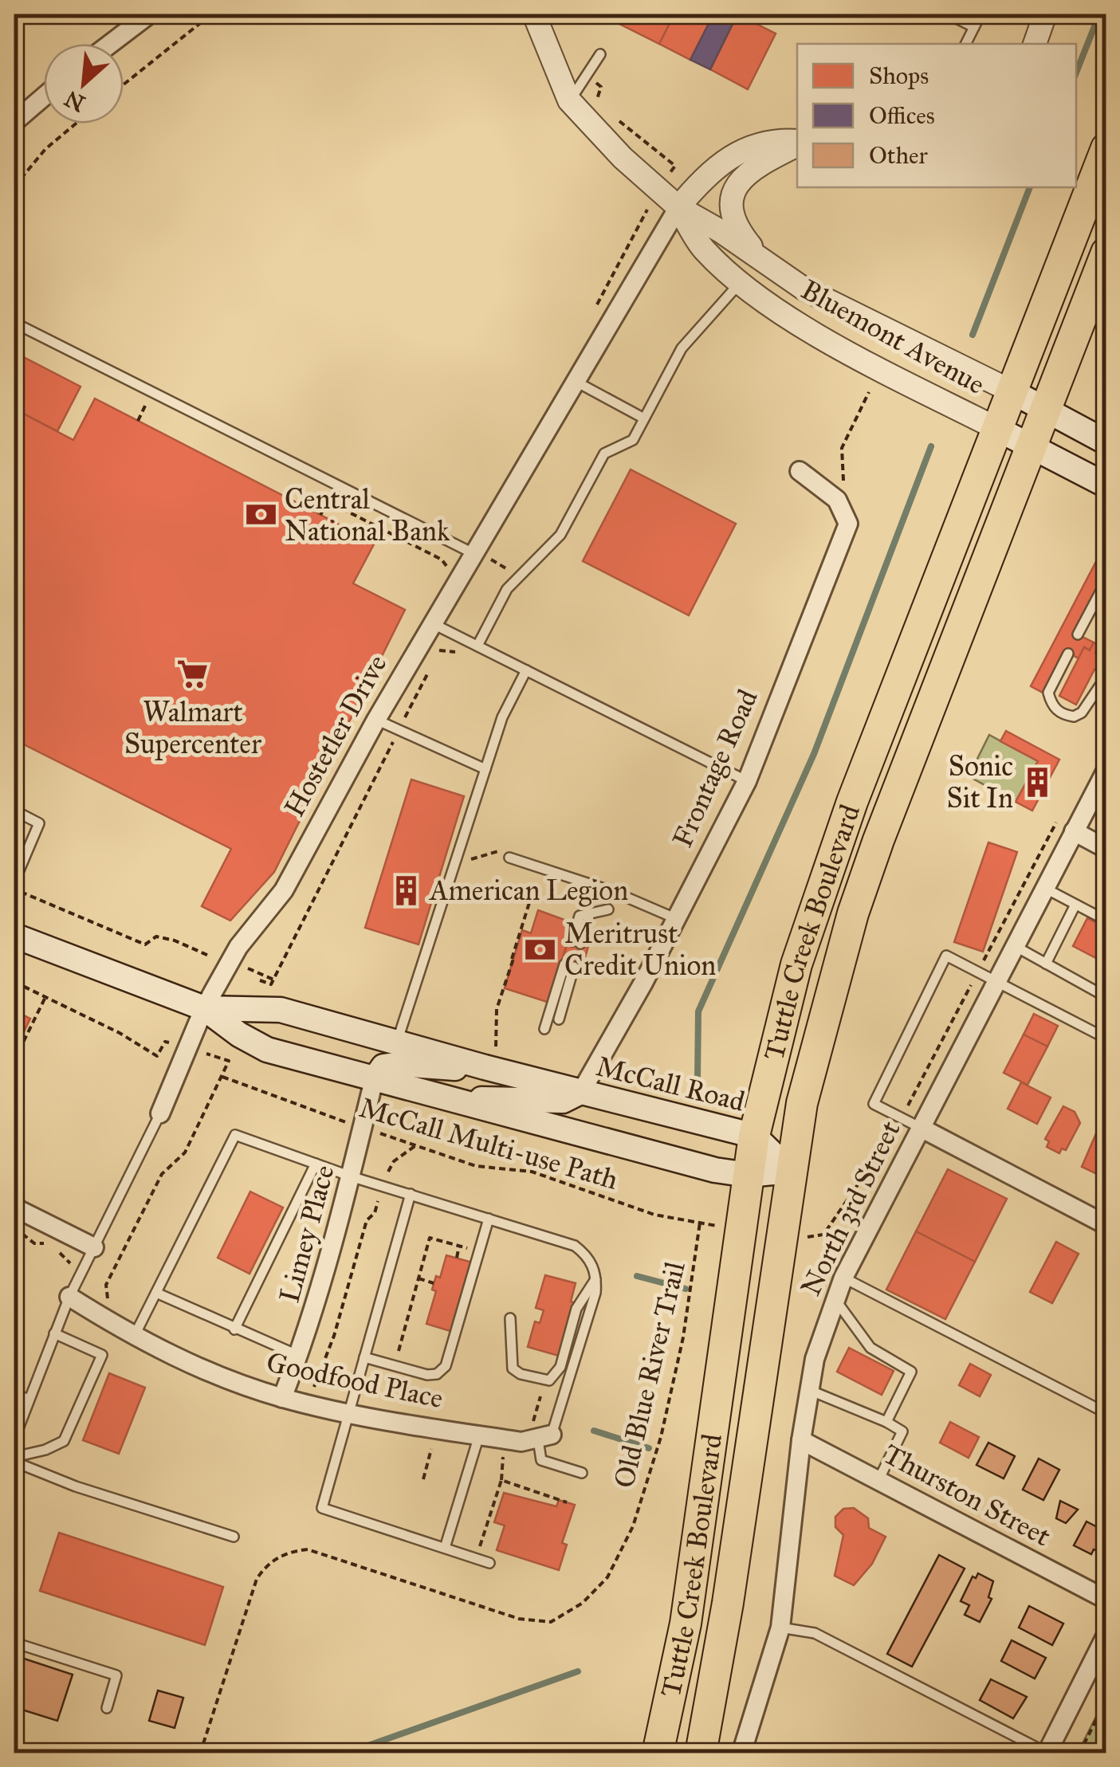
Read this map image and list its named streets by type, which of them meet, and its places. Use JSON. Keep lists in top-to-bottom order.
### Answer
{
  "streets": {
    "highway": ["Tuttle Creek Boulevard"],
    "main road": ["Bluemont Avenue", "McCall Road"],
    "street": [
      "Hostetler Drive",
      "Frontage Road",
      "North 3rd Street",
      "Limey Place",
      "Goodfood Place",
      "Thurston Street"
    ],
    "path": ["McCall Multi-use Path", "Old Blue River Trail"]
  },
  "crossings": [
    ["Bluemont Avenue", "Hostetler Drive"],
    ["Bluemont Avenue", "Tuttle Creek Boulevard"],
    ["Hostetler Drive", "McCall Road"],
    ["Hostetler Drive", "Goodfood Place"],
    ["Frontage Road", "McCall Road"],
    ["Tuttle Creek Boulevard", "McCall Road"],
    ["McCall Road", "Limey Place"],
    ["McCall Multi-use Path", "Limey Place"],
    ["McCall Multi-use Path", "Old Blue River Trail"],
    ["North 3rd Street", "Thurston Street"],
    ["Limey Place", "Goodfood Place"]
  ],
  "places": {
    "bank": ["Central National Bank", "Meritrust Credit Union"],
    "supermarket": ["Walmart Supercenter"],
    "building": ["Sonic Sit In", "American Legion"]
  },
  "legend": ["Shops", "Offices", "Other"],
  "north": "bottom left"
}
